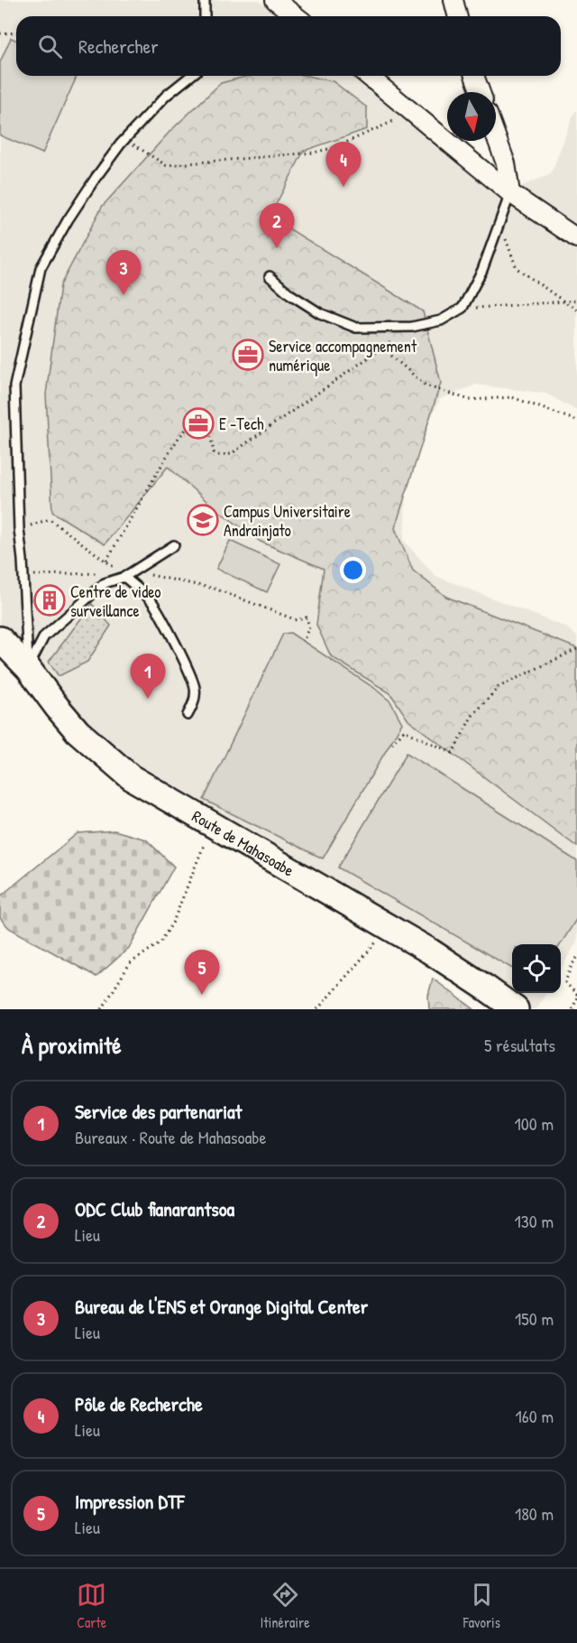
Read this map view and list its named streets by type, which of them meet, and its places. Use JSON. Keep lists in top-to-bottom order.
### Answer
{
  "streets": {
    "street": ["Route de Mahasoabe"]
  },
  "places": {
    "office": ["Service accompagnement numérique", "E -Tech"],
    "school or university": ["Campus Universitaire Andrainjato"],
    "building": ["Centre de video surveillance"]
  },
  "north": "bottom",
  "page": {
    "search": "Rechercher",
    "pins": [
      "4",
      "2",
      "3",
      "1",
      "5"
    ],
    "heading": ["À proximité", "5 résultats"],
    "list": [
      {
        "mark": "1",
        "name": "Service des partenariat",
        "note": "Bureaux · Route de Mahasoabe",
        "value": "100 m"
      },
      {
        "mark": "2",
        "name": "ODC Club fianarantsoa",
        "note": "Lieu",
        "value": "130 m"
      },
      {
        "mark": "3",
        "name": "Bureau de l'ENS et Orange Digital Center",
        "note": "Lieu",
        "value": "150 m"
      },
      {
        "mark": "4",
        "name": "Pôle de Recherche",
        "note": "Lieu",
        "value": "160 m"
      },
      {
        "mark": "5",
        "name": "Impression DTF",
        "note": "Lieu",
        "value": "180 m"
      }
    ],
    "nav": ["Carte", "Itinéraire", "Favoris"]
  }
}
